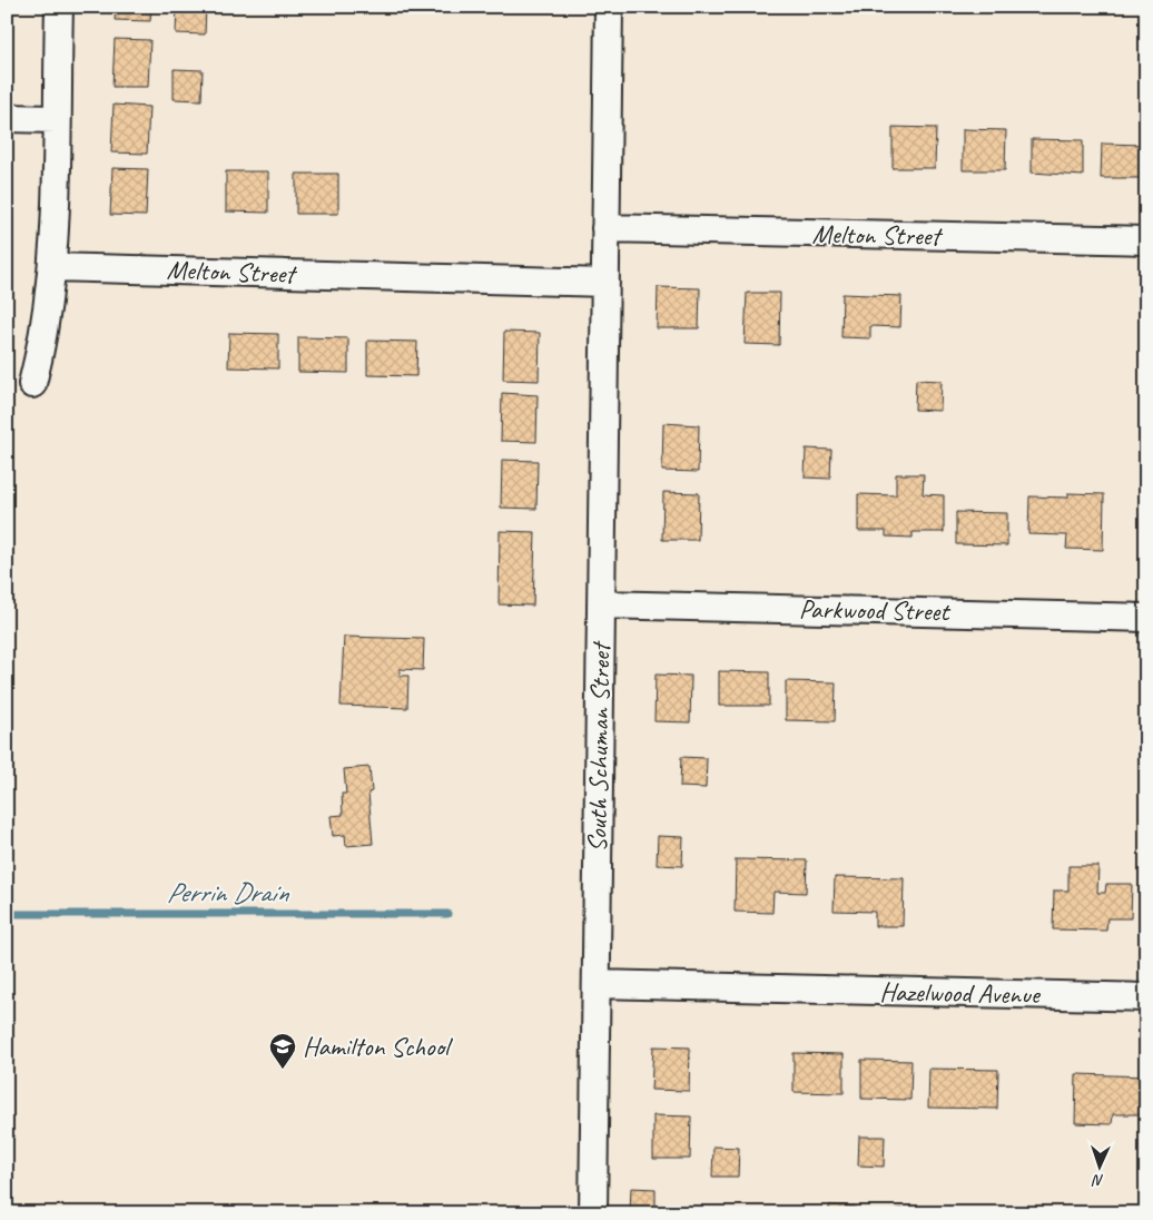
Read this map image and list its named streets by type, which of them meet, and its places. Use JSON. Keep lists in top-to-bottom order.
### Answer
{
  "streets": {
    "street": [
      "Melton Street",
      "Parkwood Street",
      "South Schuman Street",
      "Hazelwood Avenue"
    ]
  },
  "crossings": [
    ["Melton Street", "South Schuman Street"],
    ["Parkwood Street", "South Schuman Street"],
    ["South Schuman Street", "Hazelwood Avenue"]
  ],
  "water": ["Perrin Drain"],
  "places": {
    "school or university": ["Hamilton School"]
  },
  "north": "bottom"
}
